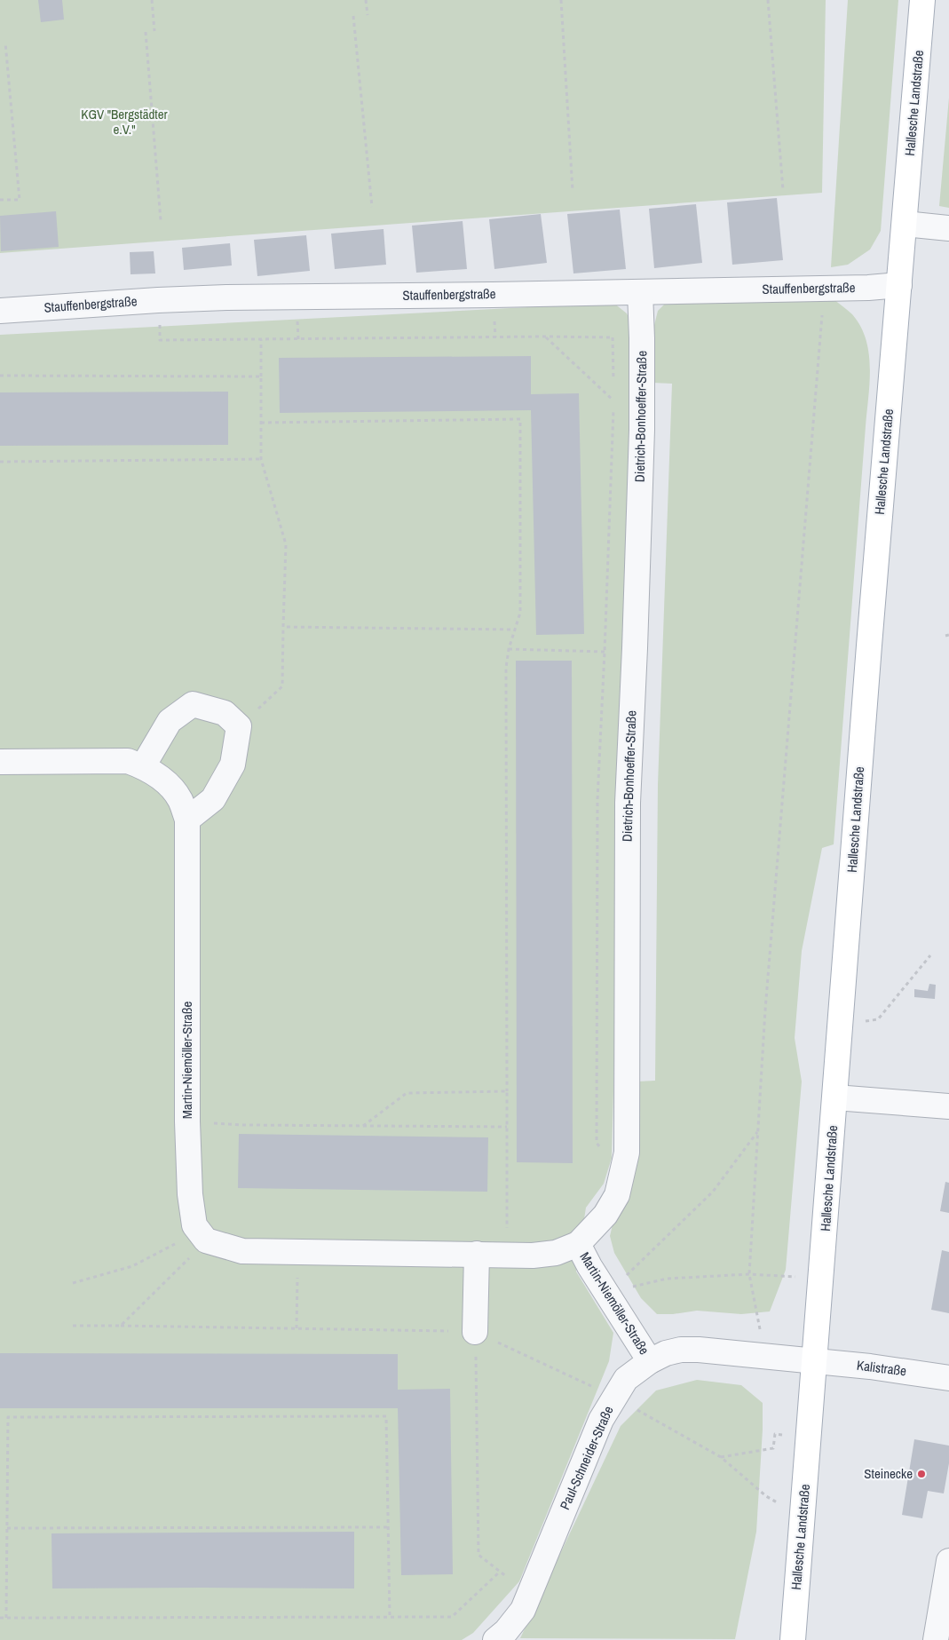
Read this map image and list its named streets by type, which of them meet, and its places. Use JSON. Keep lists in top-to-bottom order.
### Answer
{
  "streets": {
    "main road": ["Hallesche Landstraße"],
    "street": [
      "Stauffenbergstraße",
      "Dietrich-Bonhoeffer-Straße",
      "Martin-Niemöller-Straße",
      "Kalistraße",
      "Paul-Schneider-Straße"
    ]
  },
  "crossings": [
    ["Hallesche Landstraße", "Stauffenbergstraße"],
    ["Hallesche Landstraße", "Kalistraße"],
    ["Hallesche Landstraße", "Paul-Schneider-Straße"],
    ["Stauffenbergstraße", "Dietrich-Bonhoeffer-Straße"],
    ["Dietrich-Bonhoeffer-Straße", "Martin-Niemöller-Straße"],
    ["Martin-Niemöller-Straße", "Paul-Schneider-Straße"],
    ["Kalistraße", "Paul-Schneider-Straße"]
  ],
  "parks": ["KGV \"Bergstädter e.V.\""],
  "places": ["Steinecke"]
}
